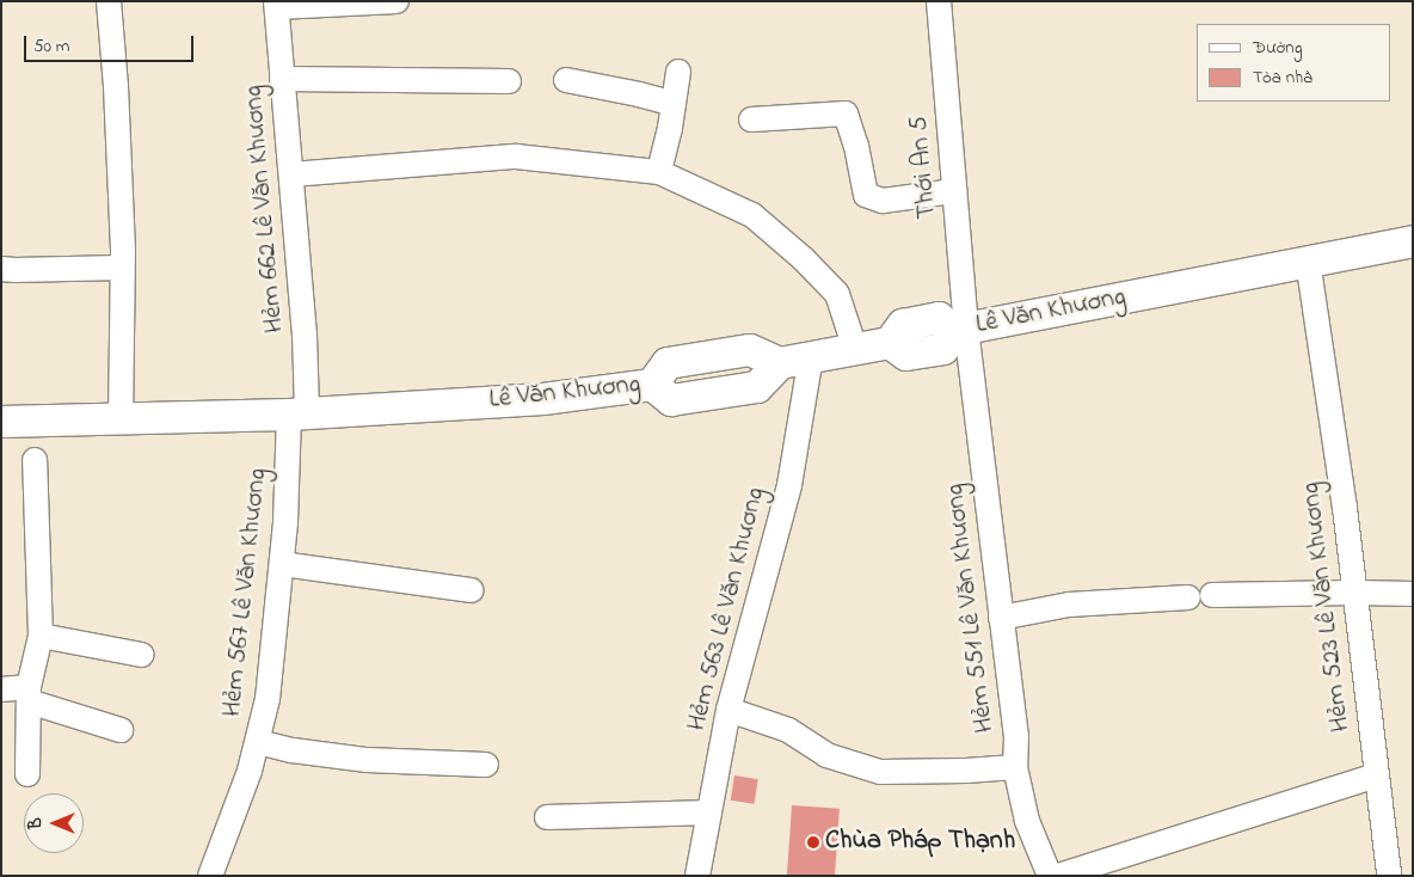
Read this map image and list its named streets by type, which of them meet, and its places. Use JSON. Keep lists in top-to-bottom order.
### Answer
{
  "streets": {
    "main road": ["Lê Văn Khương"],
    "street": [
      "Thới An 5",
      "Hẻm 662 Lê Văn Khương",
      "Hẻm 567 Lê Văn Khương",
      "Hẻm 523 Lê Văn Khương",
      "Hẻm 551 Lê Văn Khương",
      "Hẻm 563 Lê Văn Khương"
    ]
  },
  "crossings": [
    ["Thới An 5", "Lê Văn Khương"],
    ["Thới An 5", "Hẻm 551 Lê Văn Khương"],
    ["Hẻm 662 Lê Văn Khương", "Lê Văn Khương"],
    ["Hẻm 662 Lê Văn Khương", "Hẻm 567 Lê Văn Khương"],
    ["Lê Văn Khương", "Hẻm 567 Lê Văn Khương"],
    ["Lê Văn Khương", "Hẻm 523 Lê Văn Khương"],
    ["Lê Văn Khương", "Hẻm 551 Lê Văn Khương"],
    ["Lê Văn Khương", "Hẻm 563 Lê Văn Khương"]
  ],
  "places": ["Chùa Pháp Thạnh"],
  "legend": ["Đường", "Tòa nhà"],
  "scale_bar": "50 m",
  "north": "left"
}
